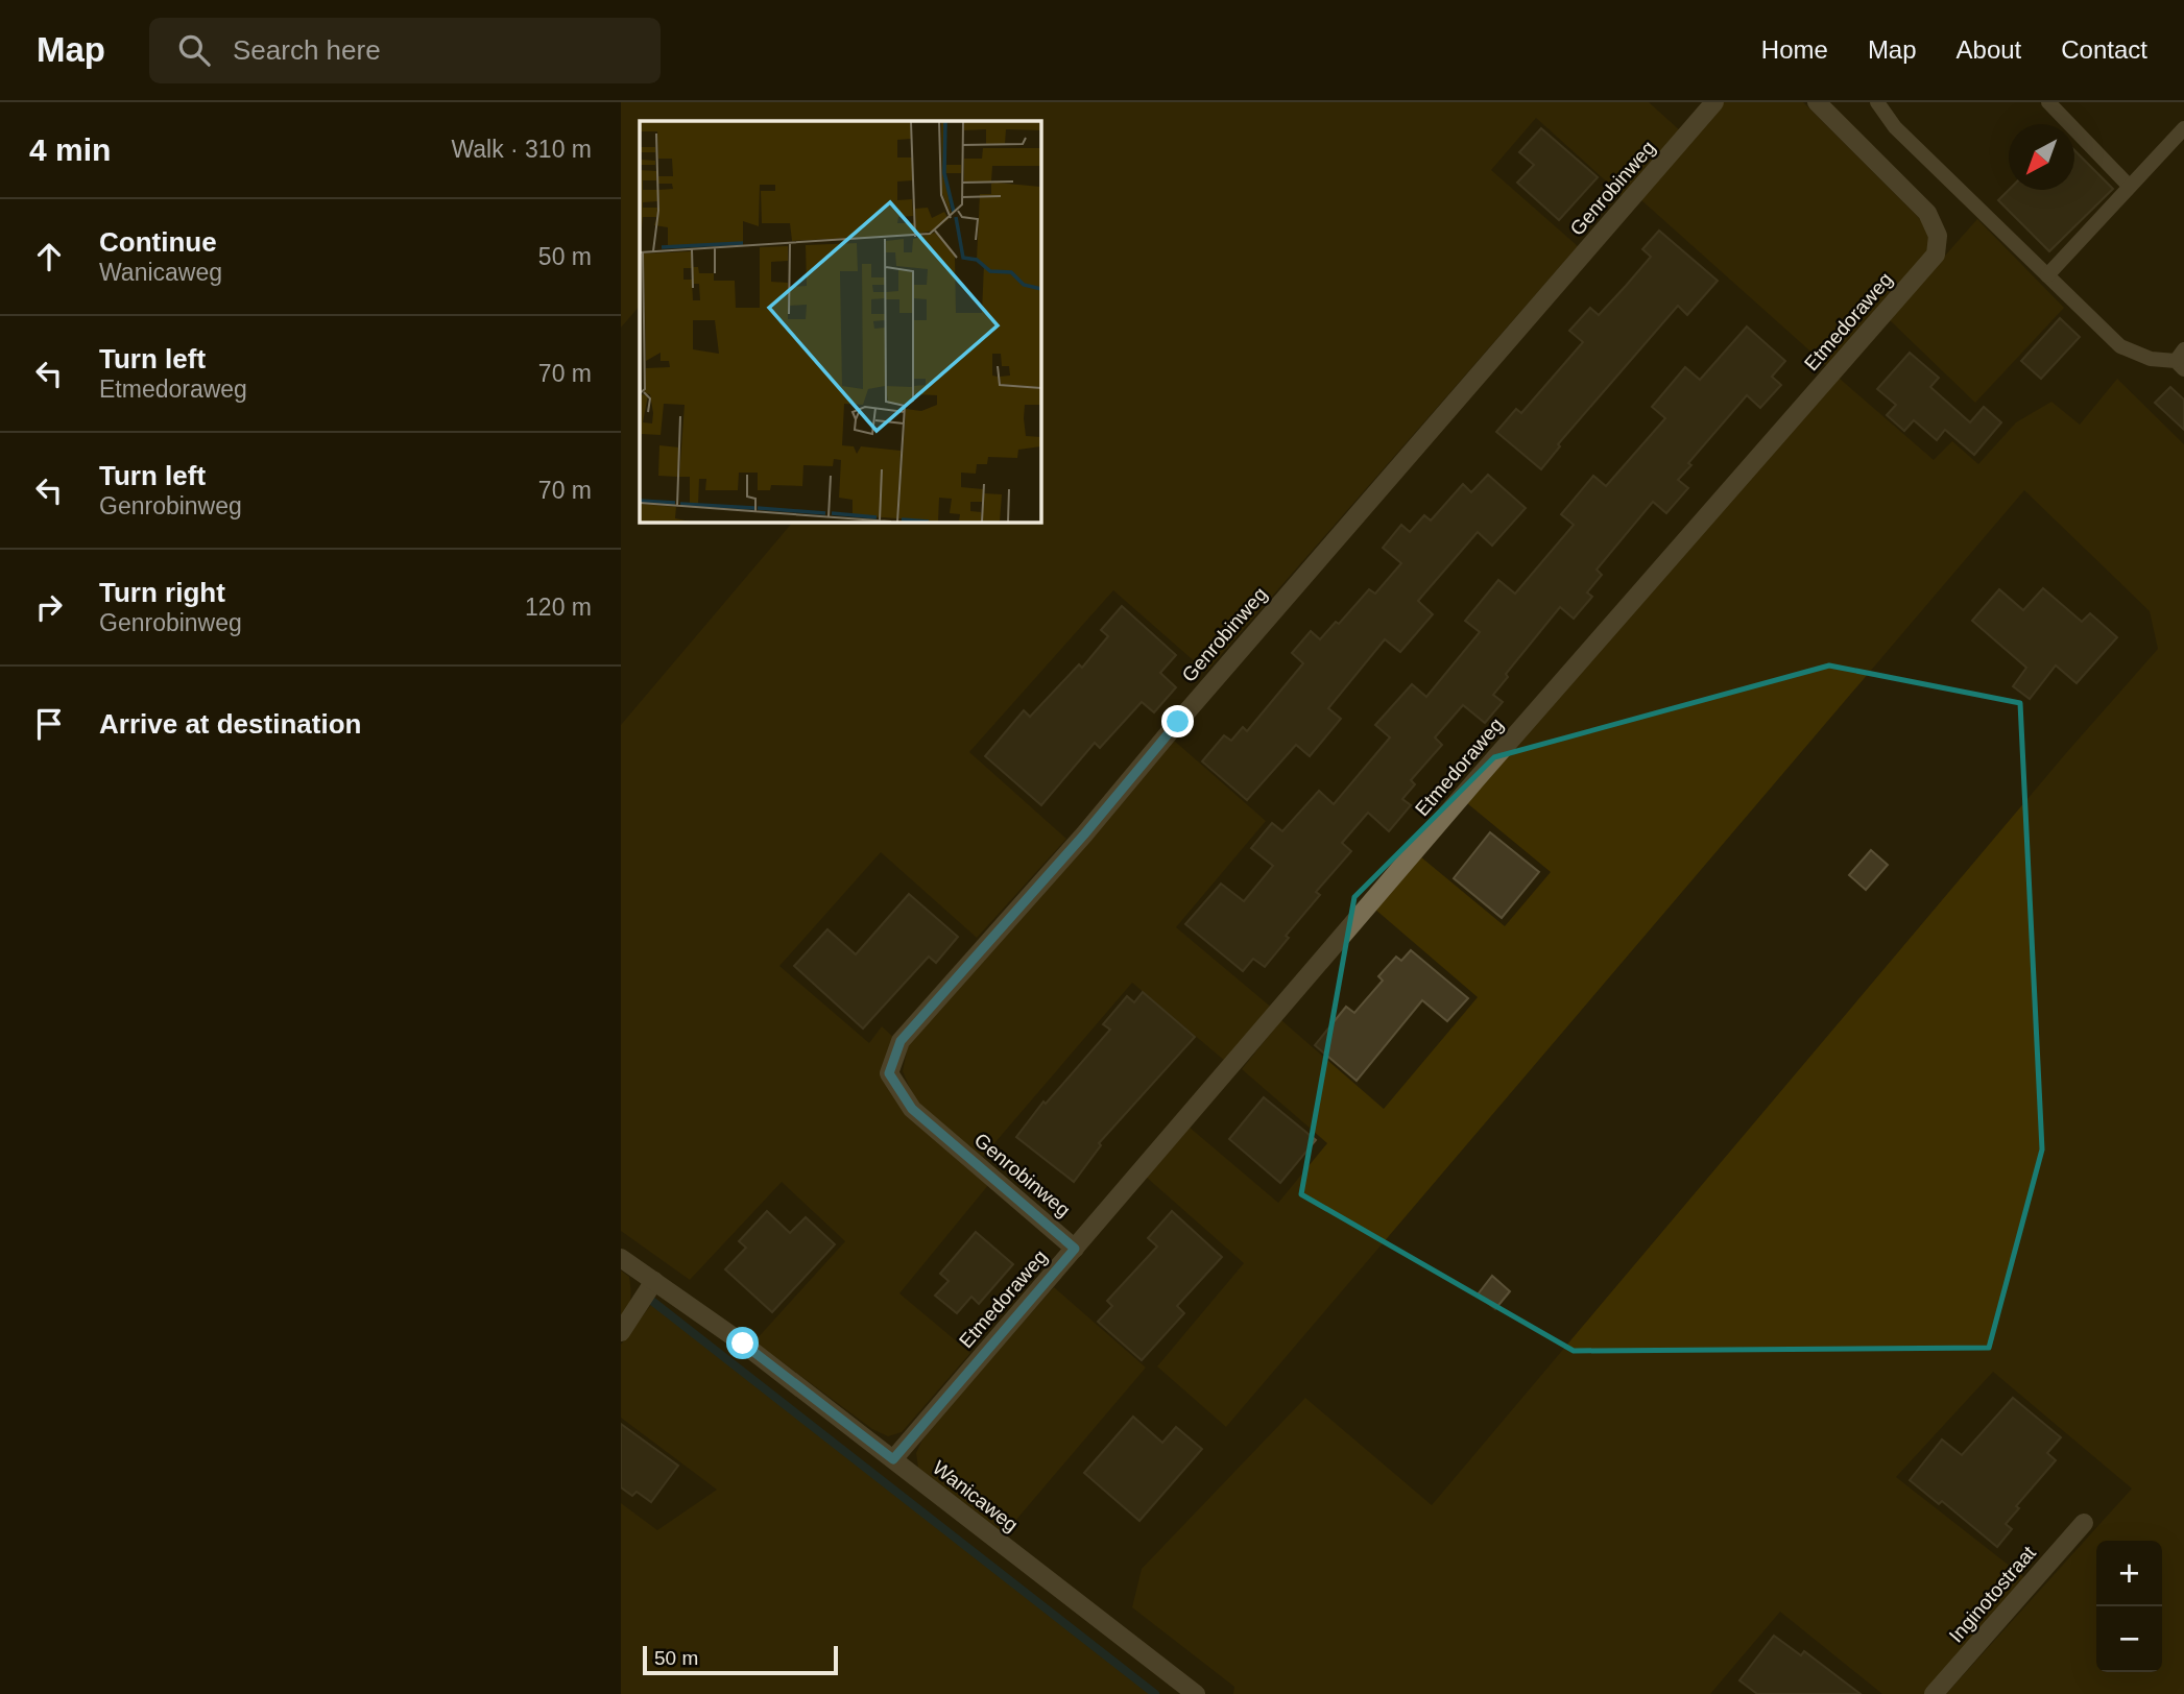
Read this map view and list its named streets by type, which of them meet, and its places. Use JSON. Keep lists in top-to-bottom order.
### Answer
{
  "streets": {
    "street": [
      "Genrobinweg",
      "Etmedoraweg",
      "Wanicaweg",
      "Inginotostraat"
    ]
  },
  "crossings": [
    ["Genrobinweg", "Etmedoraweg"],
    ["Etmedoraweg", "Wanicaweg"]
  ],
  "scale_bar": "50 m",
  "north": "bottom left",
  "page": {
    "header": "Map",
    "search": "Search here",
    "nav": [
      "Home",
      "Map",
      "About",
      "Contact"
    ],
    "heading": ["4 min", "Walk · 310 m"],
    "list": [
      ["Continue", "Wanicaweg", "50 m"],
      ["Turn left", "Etmedoraweg", "70 m"],
      ["Turn left", "Genrobinweg", "70 m"],
      ["Turn right", "Genrobinweg", "120 m"],
      "Arrive at destination"
    ],
    "map_buttons": ["+", "−"],
    "scale": "50 m"
  }
}
